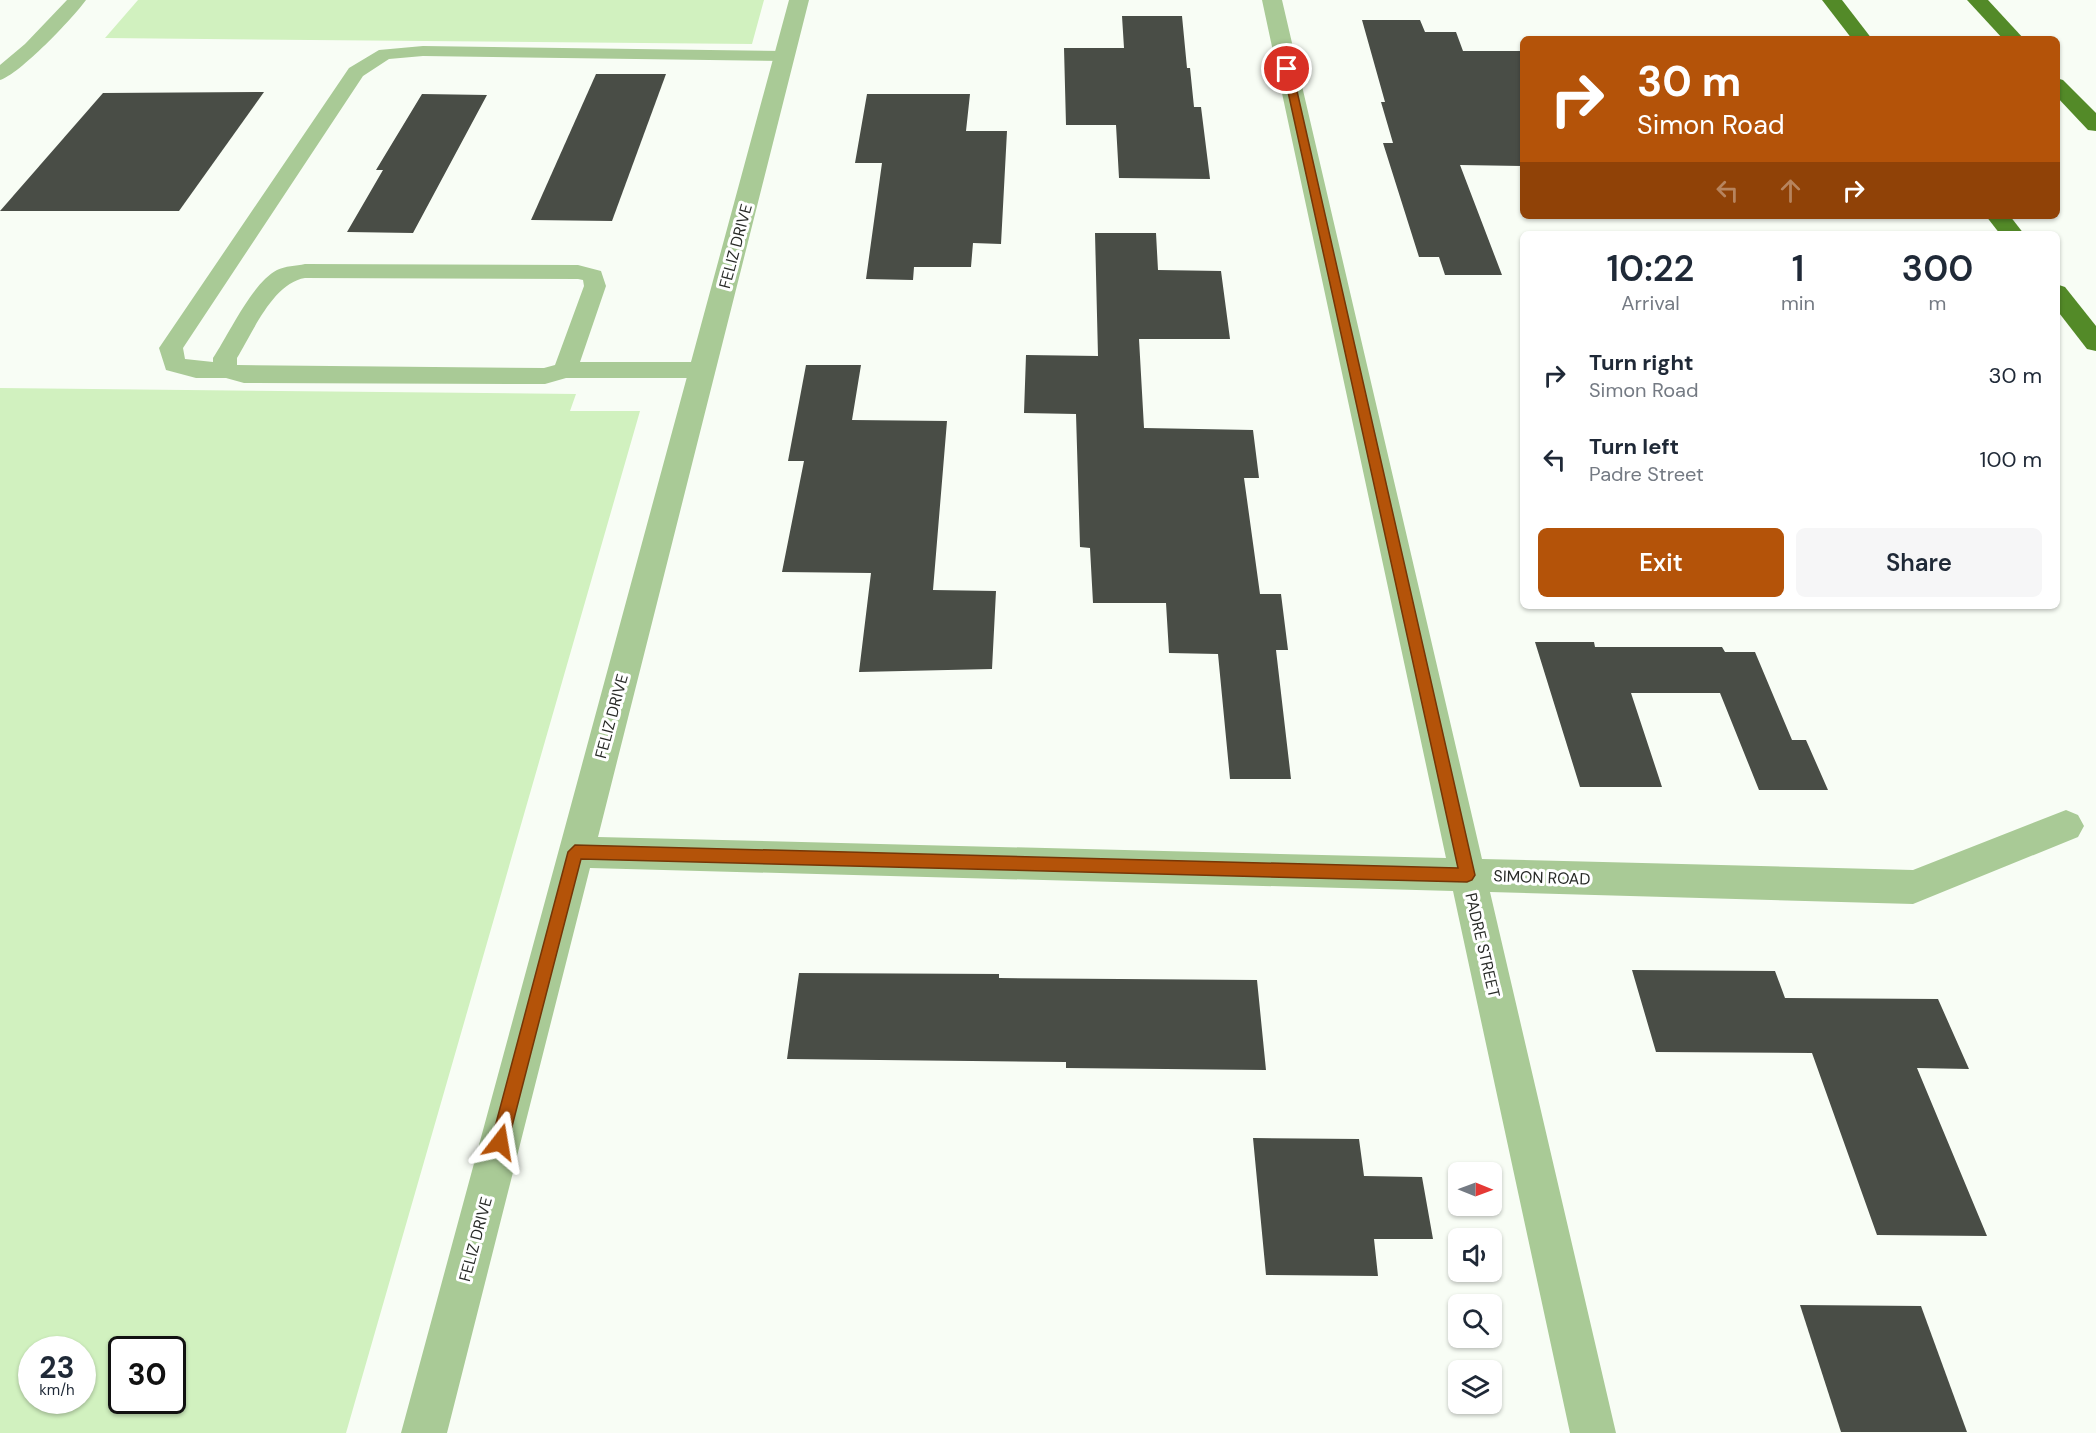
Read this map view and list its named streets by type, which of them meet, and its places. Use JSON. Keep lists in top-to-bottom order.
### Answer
{
  "streets": {
    "street": ["FELIZ DRIVE", "SIMON ROAD", "PADRE STREET"]
  },
  "crossings": [
    ["FELIZ DRIVE", "SIMON ROAD"],
    ["SIMON ROAD", "PADRE STREET"]
  ],
  "north": "right",
  "page": {
    "turn": ["30 m", "Simon Road"],
    "eta": [
      "10:22",
      "Arrival",
      "1",
      "min",
      "300",
      "m"
    ],
    "list": [
      {
        "name": "Turn right",
        "note": "Simon Road",
        "value": "30 m"
      },
      {
        "name": "Turn left",
        "note": "Padre Street",
        "value": "100 m"
      }
    ],
    "buttons": ["Exit", "Share"],
    "speed": "23 km/h",
    "limit": "30"
  }
}
